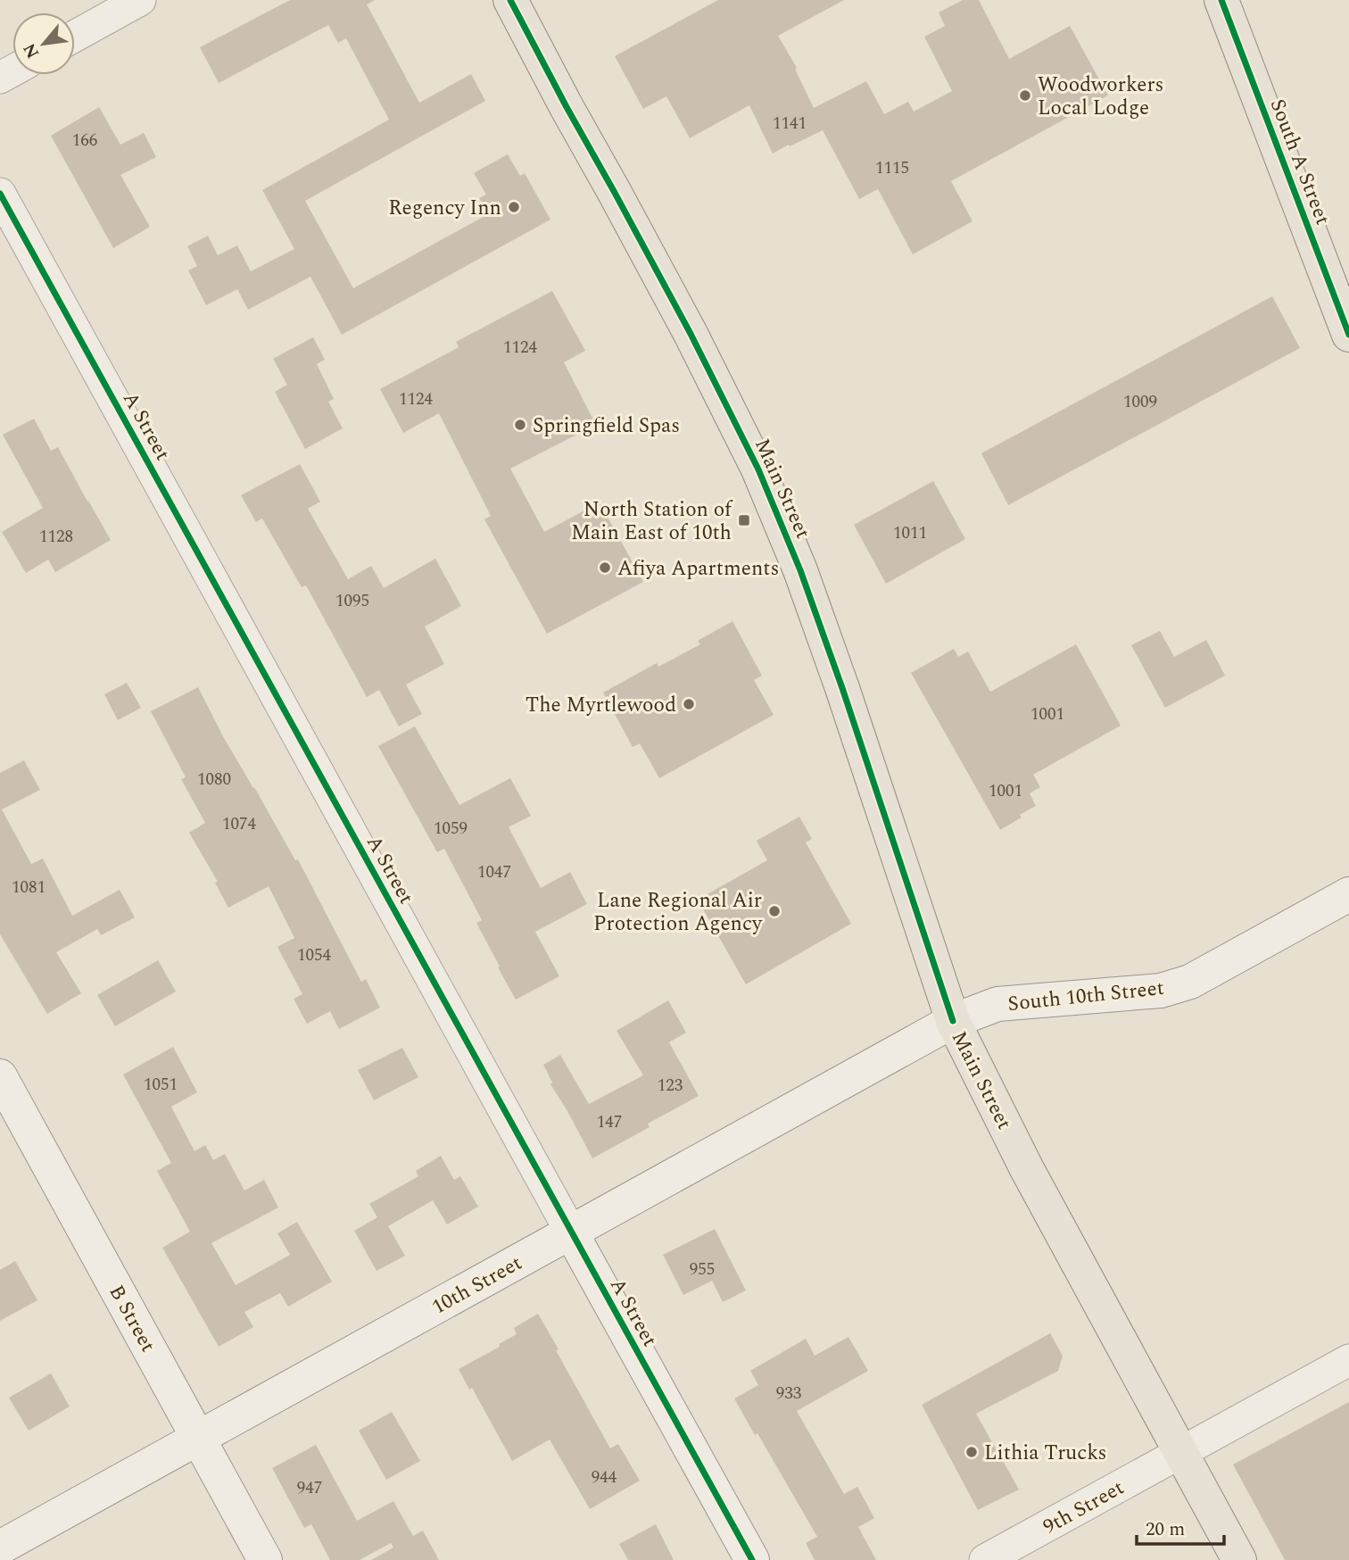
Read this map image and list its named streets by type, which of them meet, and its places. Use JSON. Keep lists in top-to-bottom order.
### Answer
{
  "streets": {
    "main road": ["South A Street", "Main Street"],
    "street": [
      "A Street",
      "South 10th Street",
      "10th Street",
      "B Street",
      "9th Street"
    ]
  },
  "crossings": [
    ["A Street", "10th Street"],
    ["Main Street", "South 10th Street"],
    ["Main Street", "10th Street"],
    ["Main Street", "9th Street"],
    ["South 10th Street", "10th Street"],
    ["10th Street", "B Street"]
  ],
  "places": {
    "other": [
      "Woodworkers Local Lodge",
      "Regency Inn",
      "Springfield Spas",
      "Afiya Apartments",
      "The Myrtlewood",
      "Lane Regional Air Protection Agency",
      "Lithia Trucks"
    ],
    "transit": ["North Station of Main East of 10th"]
  },
  "house_numbers": [
    "1141",
    "166",
    "1115",
    "1124",
    "1124",
    "1009",
    "1011",
    "1128",
    "1095",
    "1001",
    "1080",
    "1001",
    "1074",
    "1059",
    "1047",
    "1081",
    "1054",
    "1051",
    "123",
    "147",
    "955",
    "933",
    "944",
    "947"
  ],
  "scale_bar": "20 m",
  "north": "bottom left"
}
